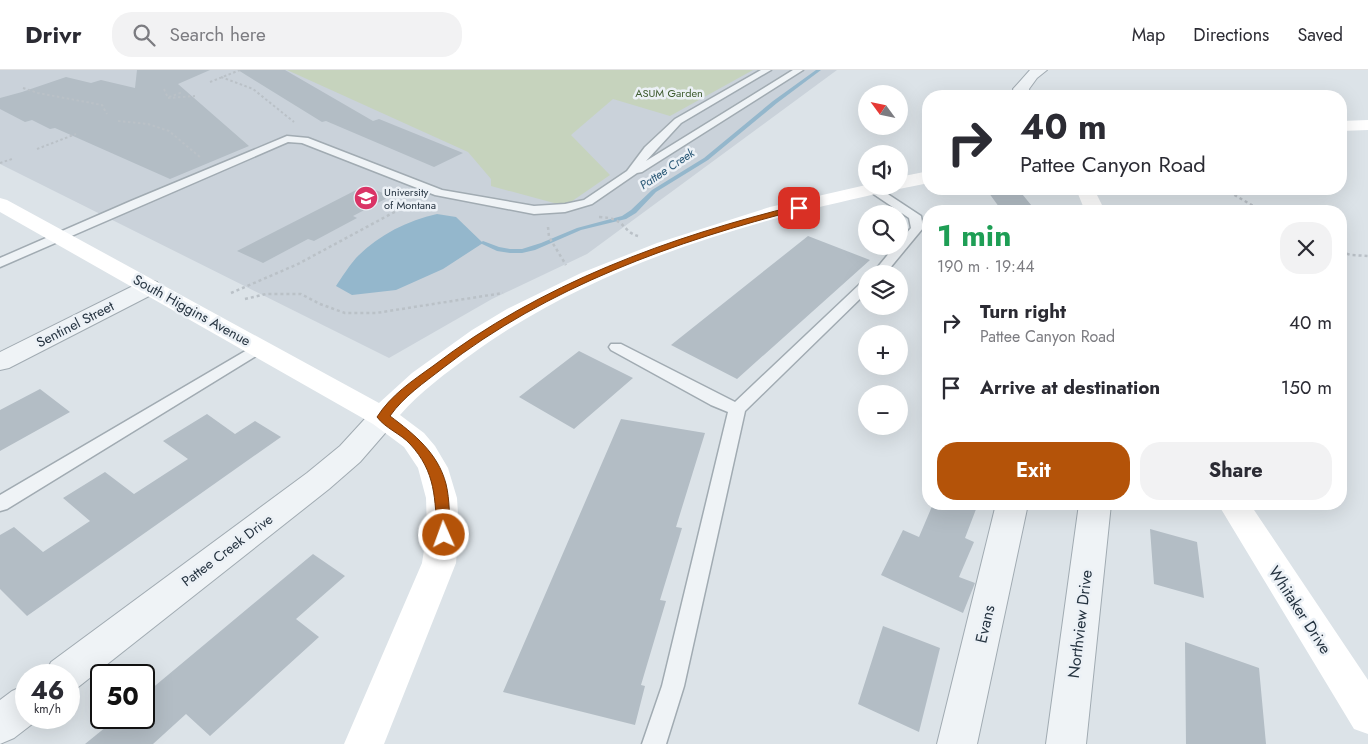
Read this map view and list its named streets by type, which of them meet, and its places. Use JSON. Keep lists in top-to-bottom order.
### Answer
{
  "streets": {
    "main road": ["South Higgins Avenue", "Whitaker Drive"],
    "street": [
      "Sentinel Street",
      "Pattee Creek Drive",
      "Evans",
      "Northview Drive"
    ]
  },
  "crossings": [
    ["South Higgins Avenue", "Sentinel Street"],
    ["South Higgins Avenue", "Pattee Creek Drive"]
  ],
  "water": ["Pattee Creek"],
  "parks": ["ASUM Garden"],
  "places": {
    "school or university": ["University of Montana"]
  },
  "north": "top left",
  "page": {
    "header": "Drivr",
    "search": "Search here",
    "nav": ["Map", "Directions", "Saved"],
    "map_buttons": ["+", "−"],
    "turn": ["40 m", "Pattee Canyon Road"],
    "heading": ["1 min", "190 m · 19:44"],
    "list": [
      {
        "name": "Turn right",
        "note": "Pattee Canyon Road",
        "value": "40 m"
      },
      {
        "name": "Arrive at destination",
        "value": "150 m"
      }
    ],
    "buttons": ["Exit", "Share"],
    "speed": "46 km/h",
    "limit": "50"
  }
}
